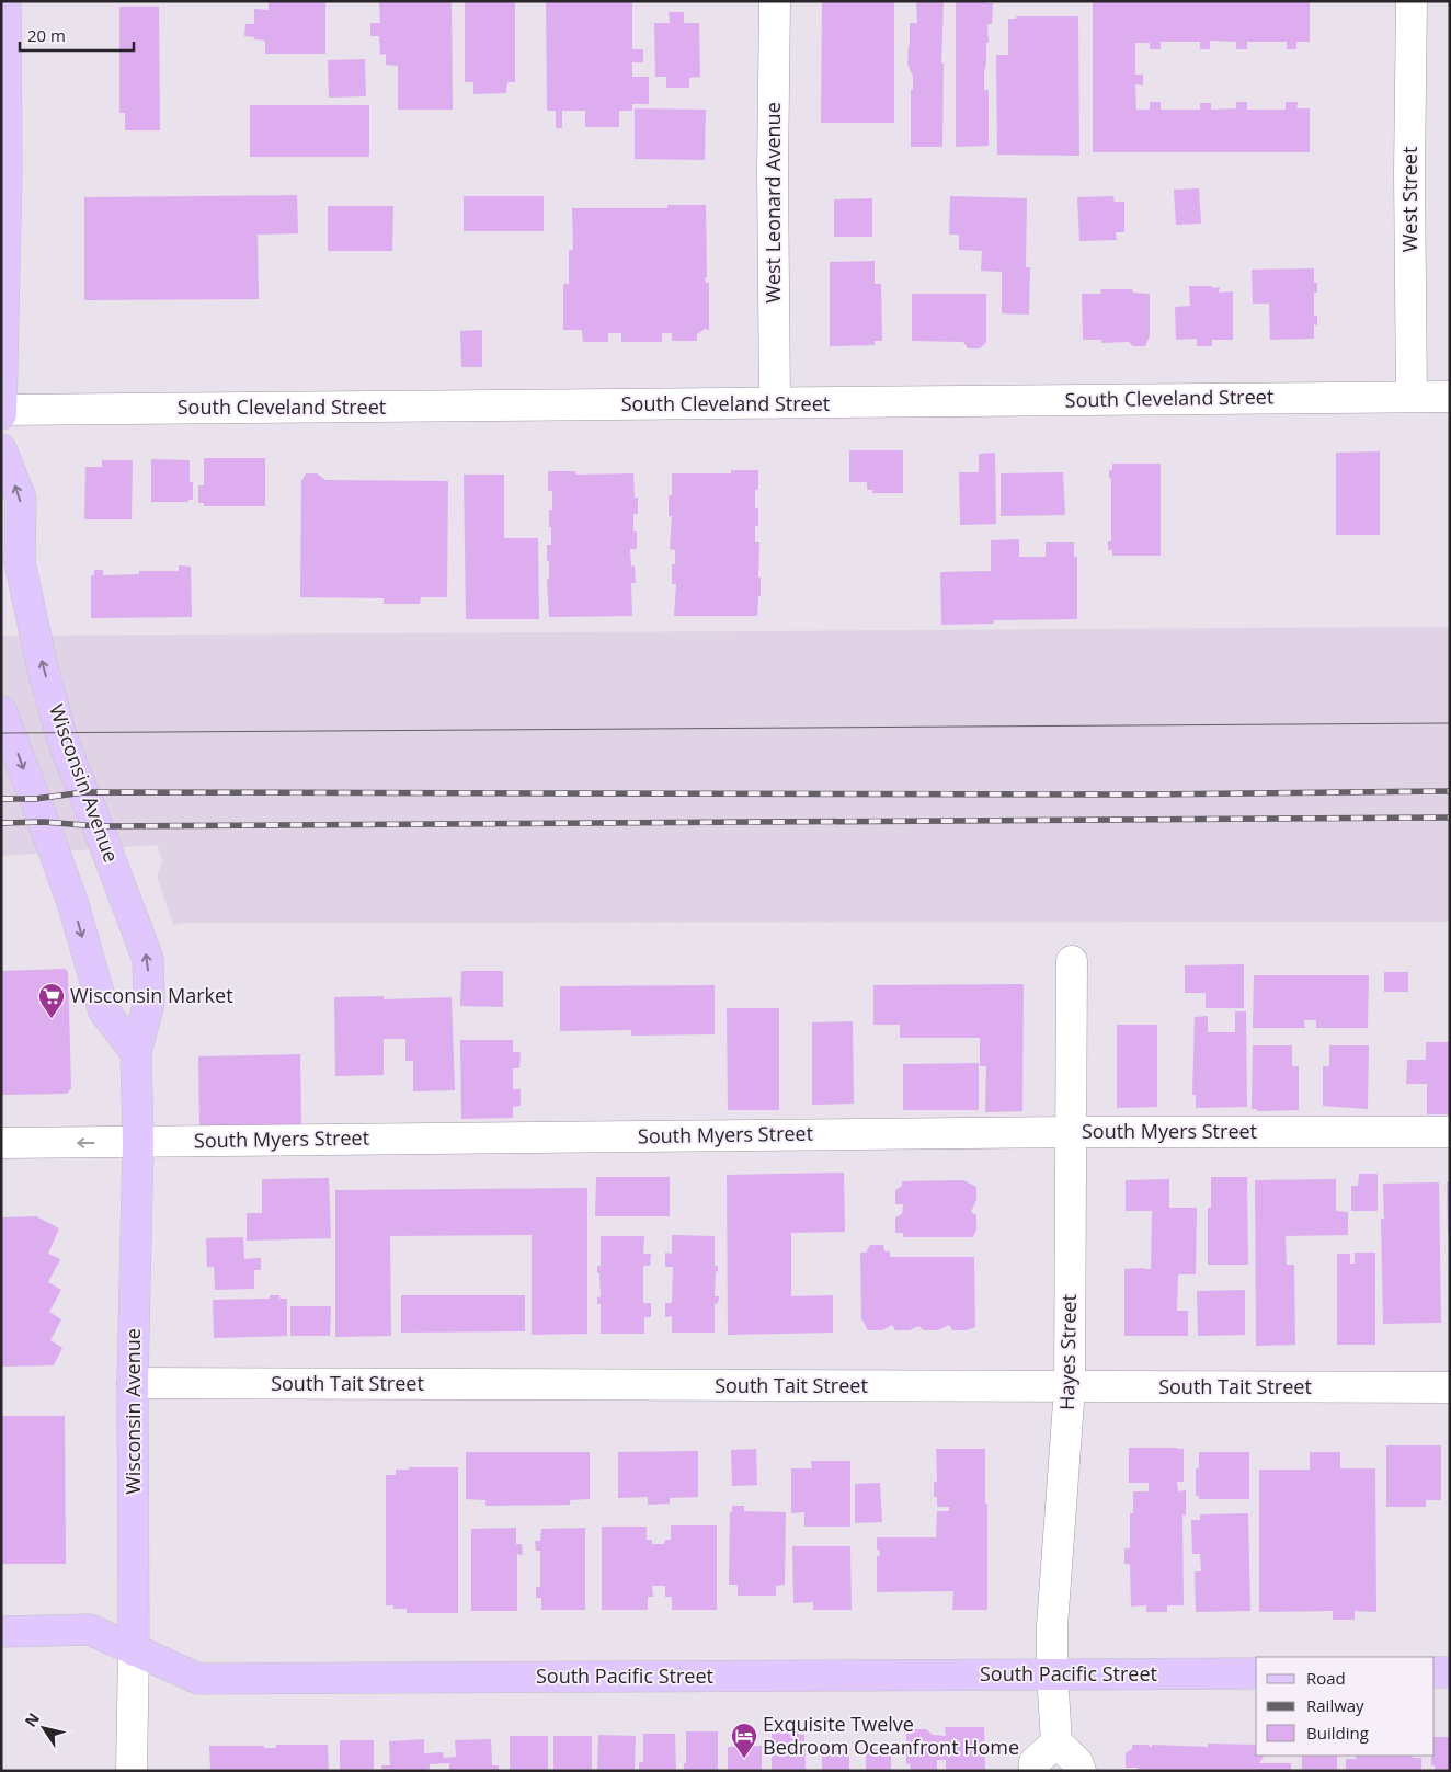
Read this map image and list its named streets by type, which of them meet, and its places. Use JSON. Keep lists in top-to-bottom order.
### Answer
{
  "streets": {
    "main road": ["Wisconsin Avenue", "South Pacific Street"],
    "street": [
      "West Street",
      "West Leonard Avenue",
      "South Cleveland Street",
      "South Myers Street",
      "Hayes Street",
      "South Tait Street"
    ]
  },
  "crossings": [
    ["West Street", "South Cleveland Street"],
    ["West Leonard Avenue", "South Cleveland Street"],
    ["Wisconsin Avenue", "South Myers Street"],
    ["Wisconsin Avenue", "South Tait Street"],
    ["Wisconsin Avenue", "South Pacific Street"],
    ["South Myers Street", "Hayes Street"],
    ["Hayes Street", "South Tait Street"],
    ["Hayes Street", "South Pacific Street"]
  ],
  "places": {
    "supermarket": ["Wisconsin Market"],
    "hotel": ["Exquisite Twelve Bedroom Oceanfront Home"]
  },
  "legend": ["Road", "Railway", "Building"],
  "scale_bar": "20 m",
  "north": "top left"
}
